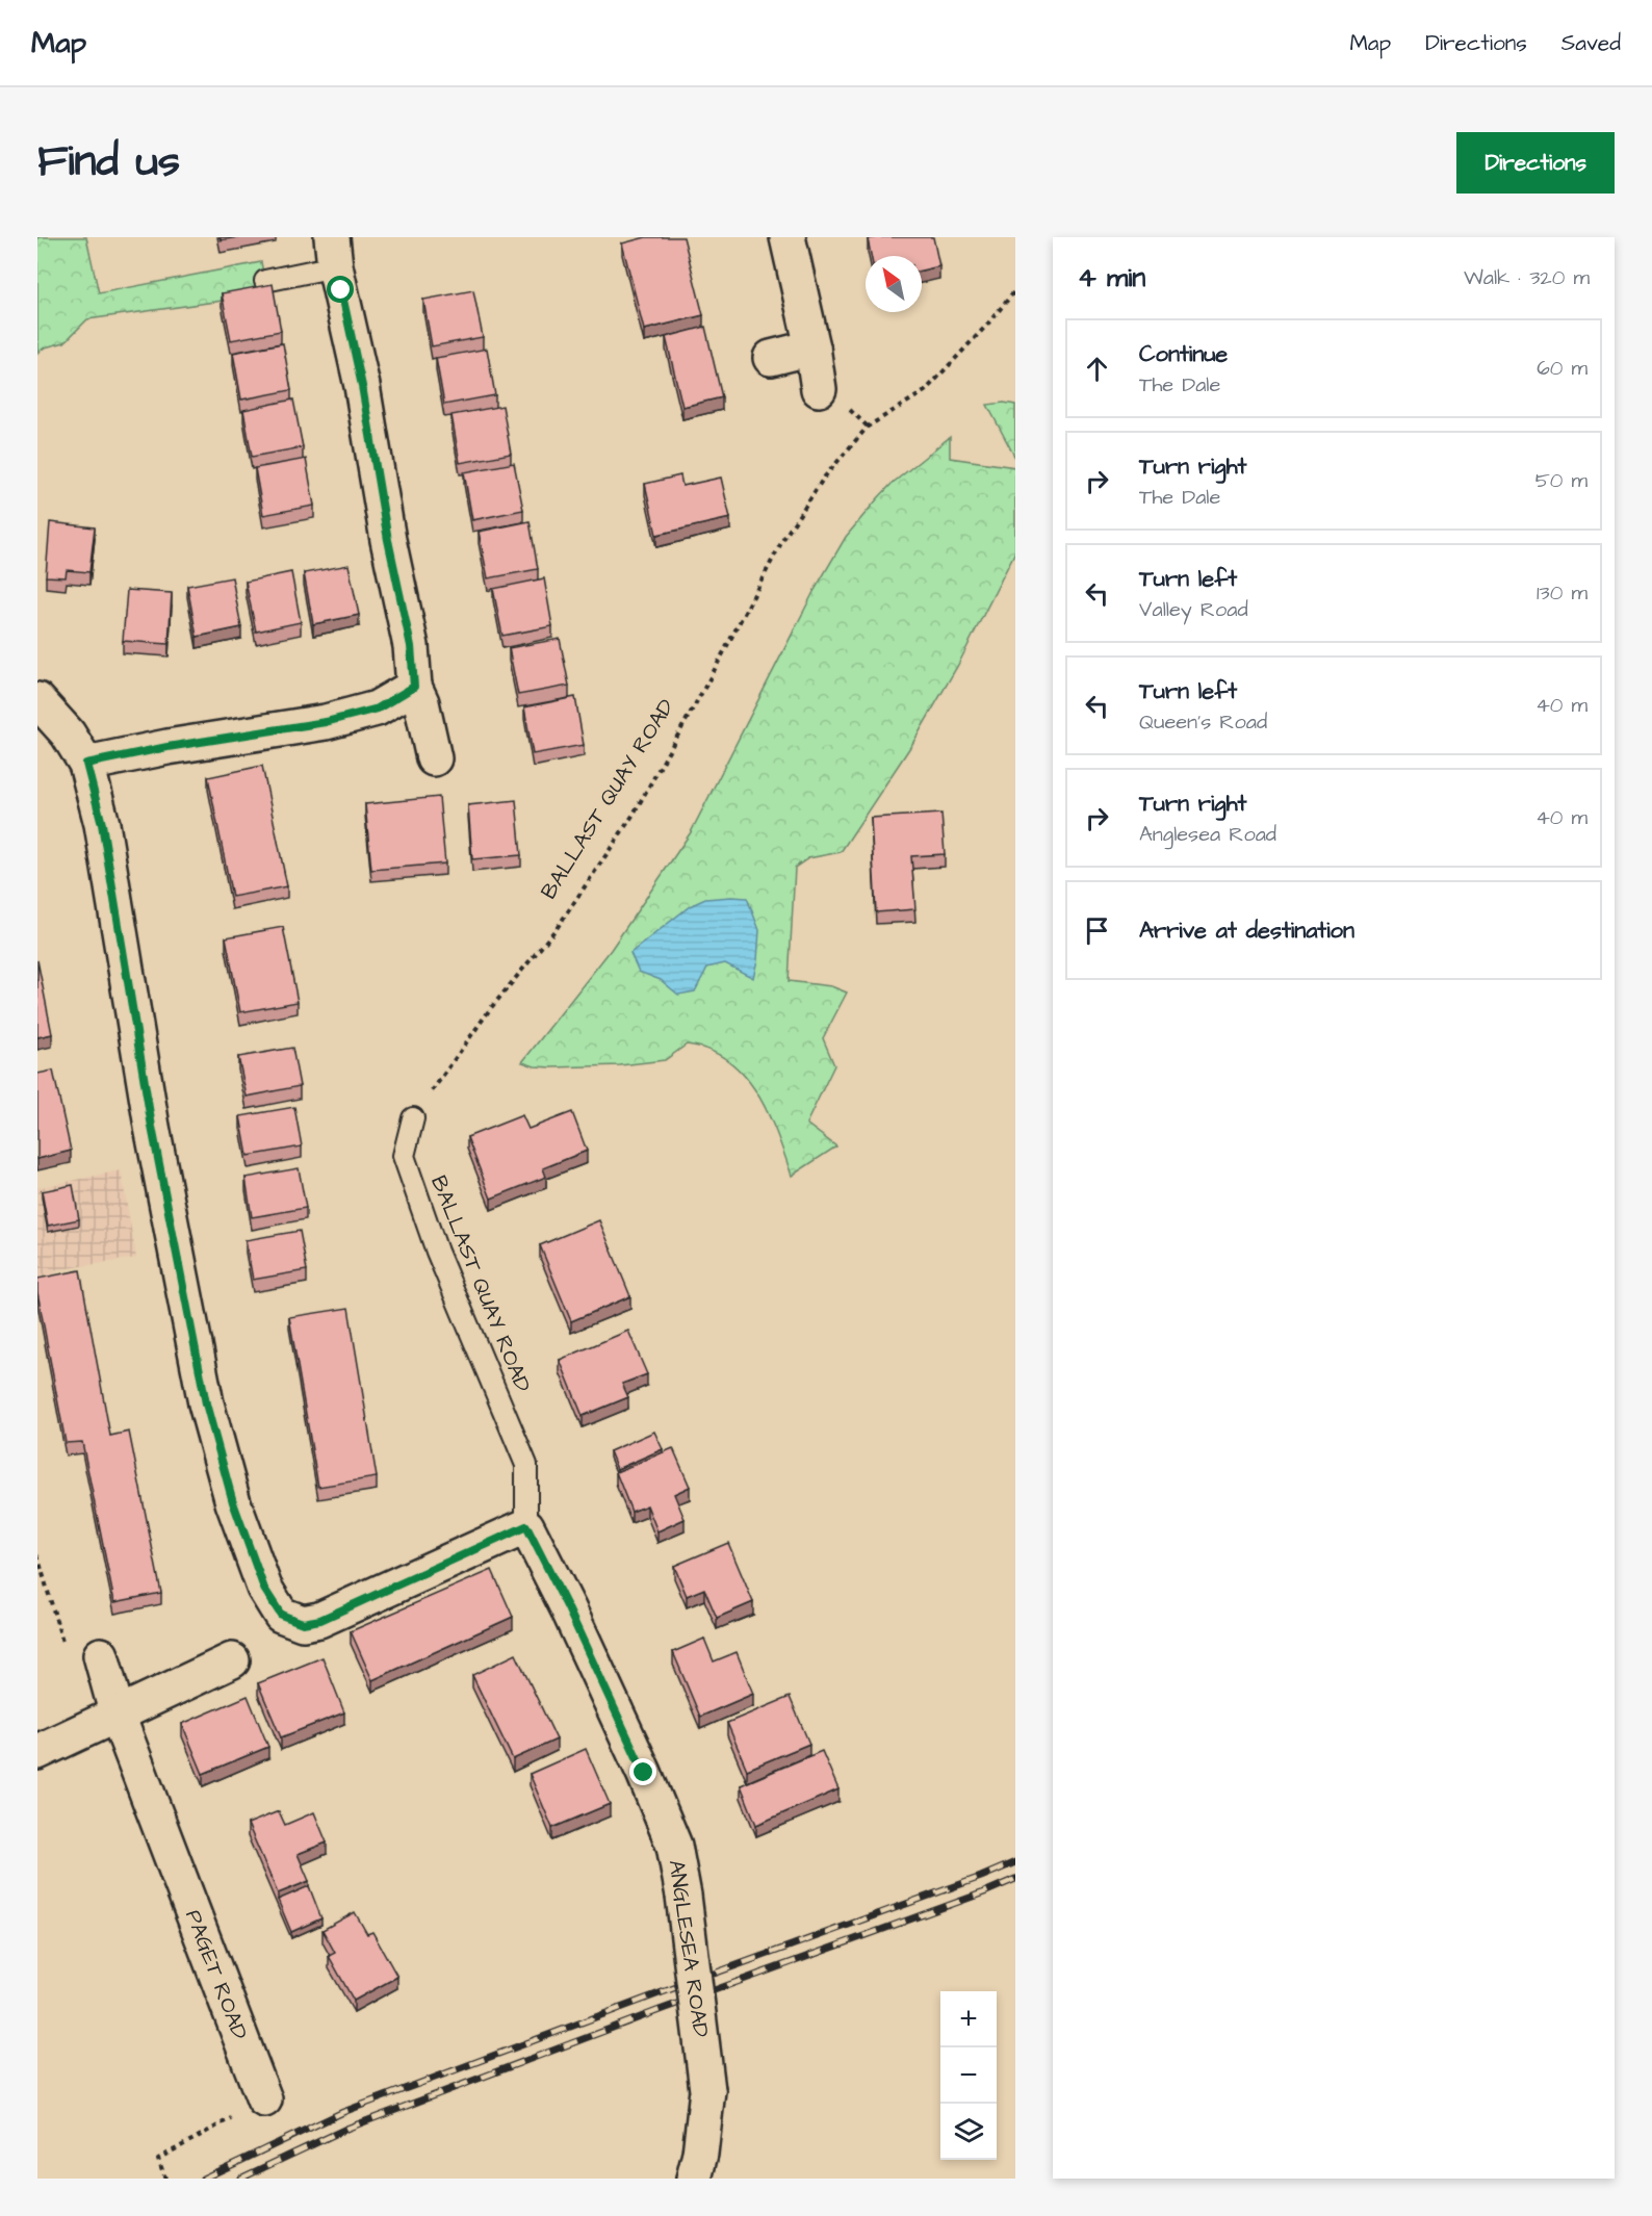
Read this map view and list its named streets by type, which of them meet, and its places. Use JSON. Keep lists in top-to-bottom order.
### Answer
{
  "streets": {
    "street": ["ANGLESEA ROAD", "PAGET ROAD"],
    "lane": ["BALLAST QUAY ROAD"]
  },
  "crossings": [
    ["BALLAST QUAY ROAD", "ANGLESEA ROAD"]
  ],
  "north": "top left",
  "page": {
    "header": "Map",
    "nav": ["Map", "Directions", "Saved"],
    "title": "Find us",
    "buttons": "Directions",
    "heading": ["4 min", "Walk · 320 m"],
    "list": [
      ["Continue", "The Dale", "60 m"],
      ["Turn right", "The Dale", "50 m"],
      ["Turn left", "Valley Road", "130 m"],
      ["Turn left", "Queen's Road", "40 m"],
      ["Turn right", "Anglesea Road", "40 m"],
      "Arrive at destination"
    ],
    "map_buttons": ["+", "−"]
  }
}
